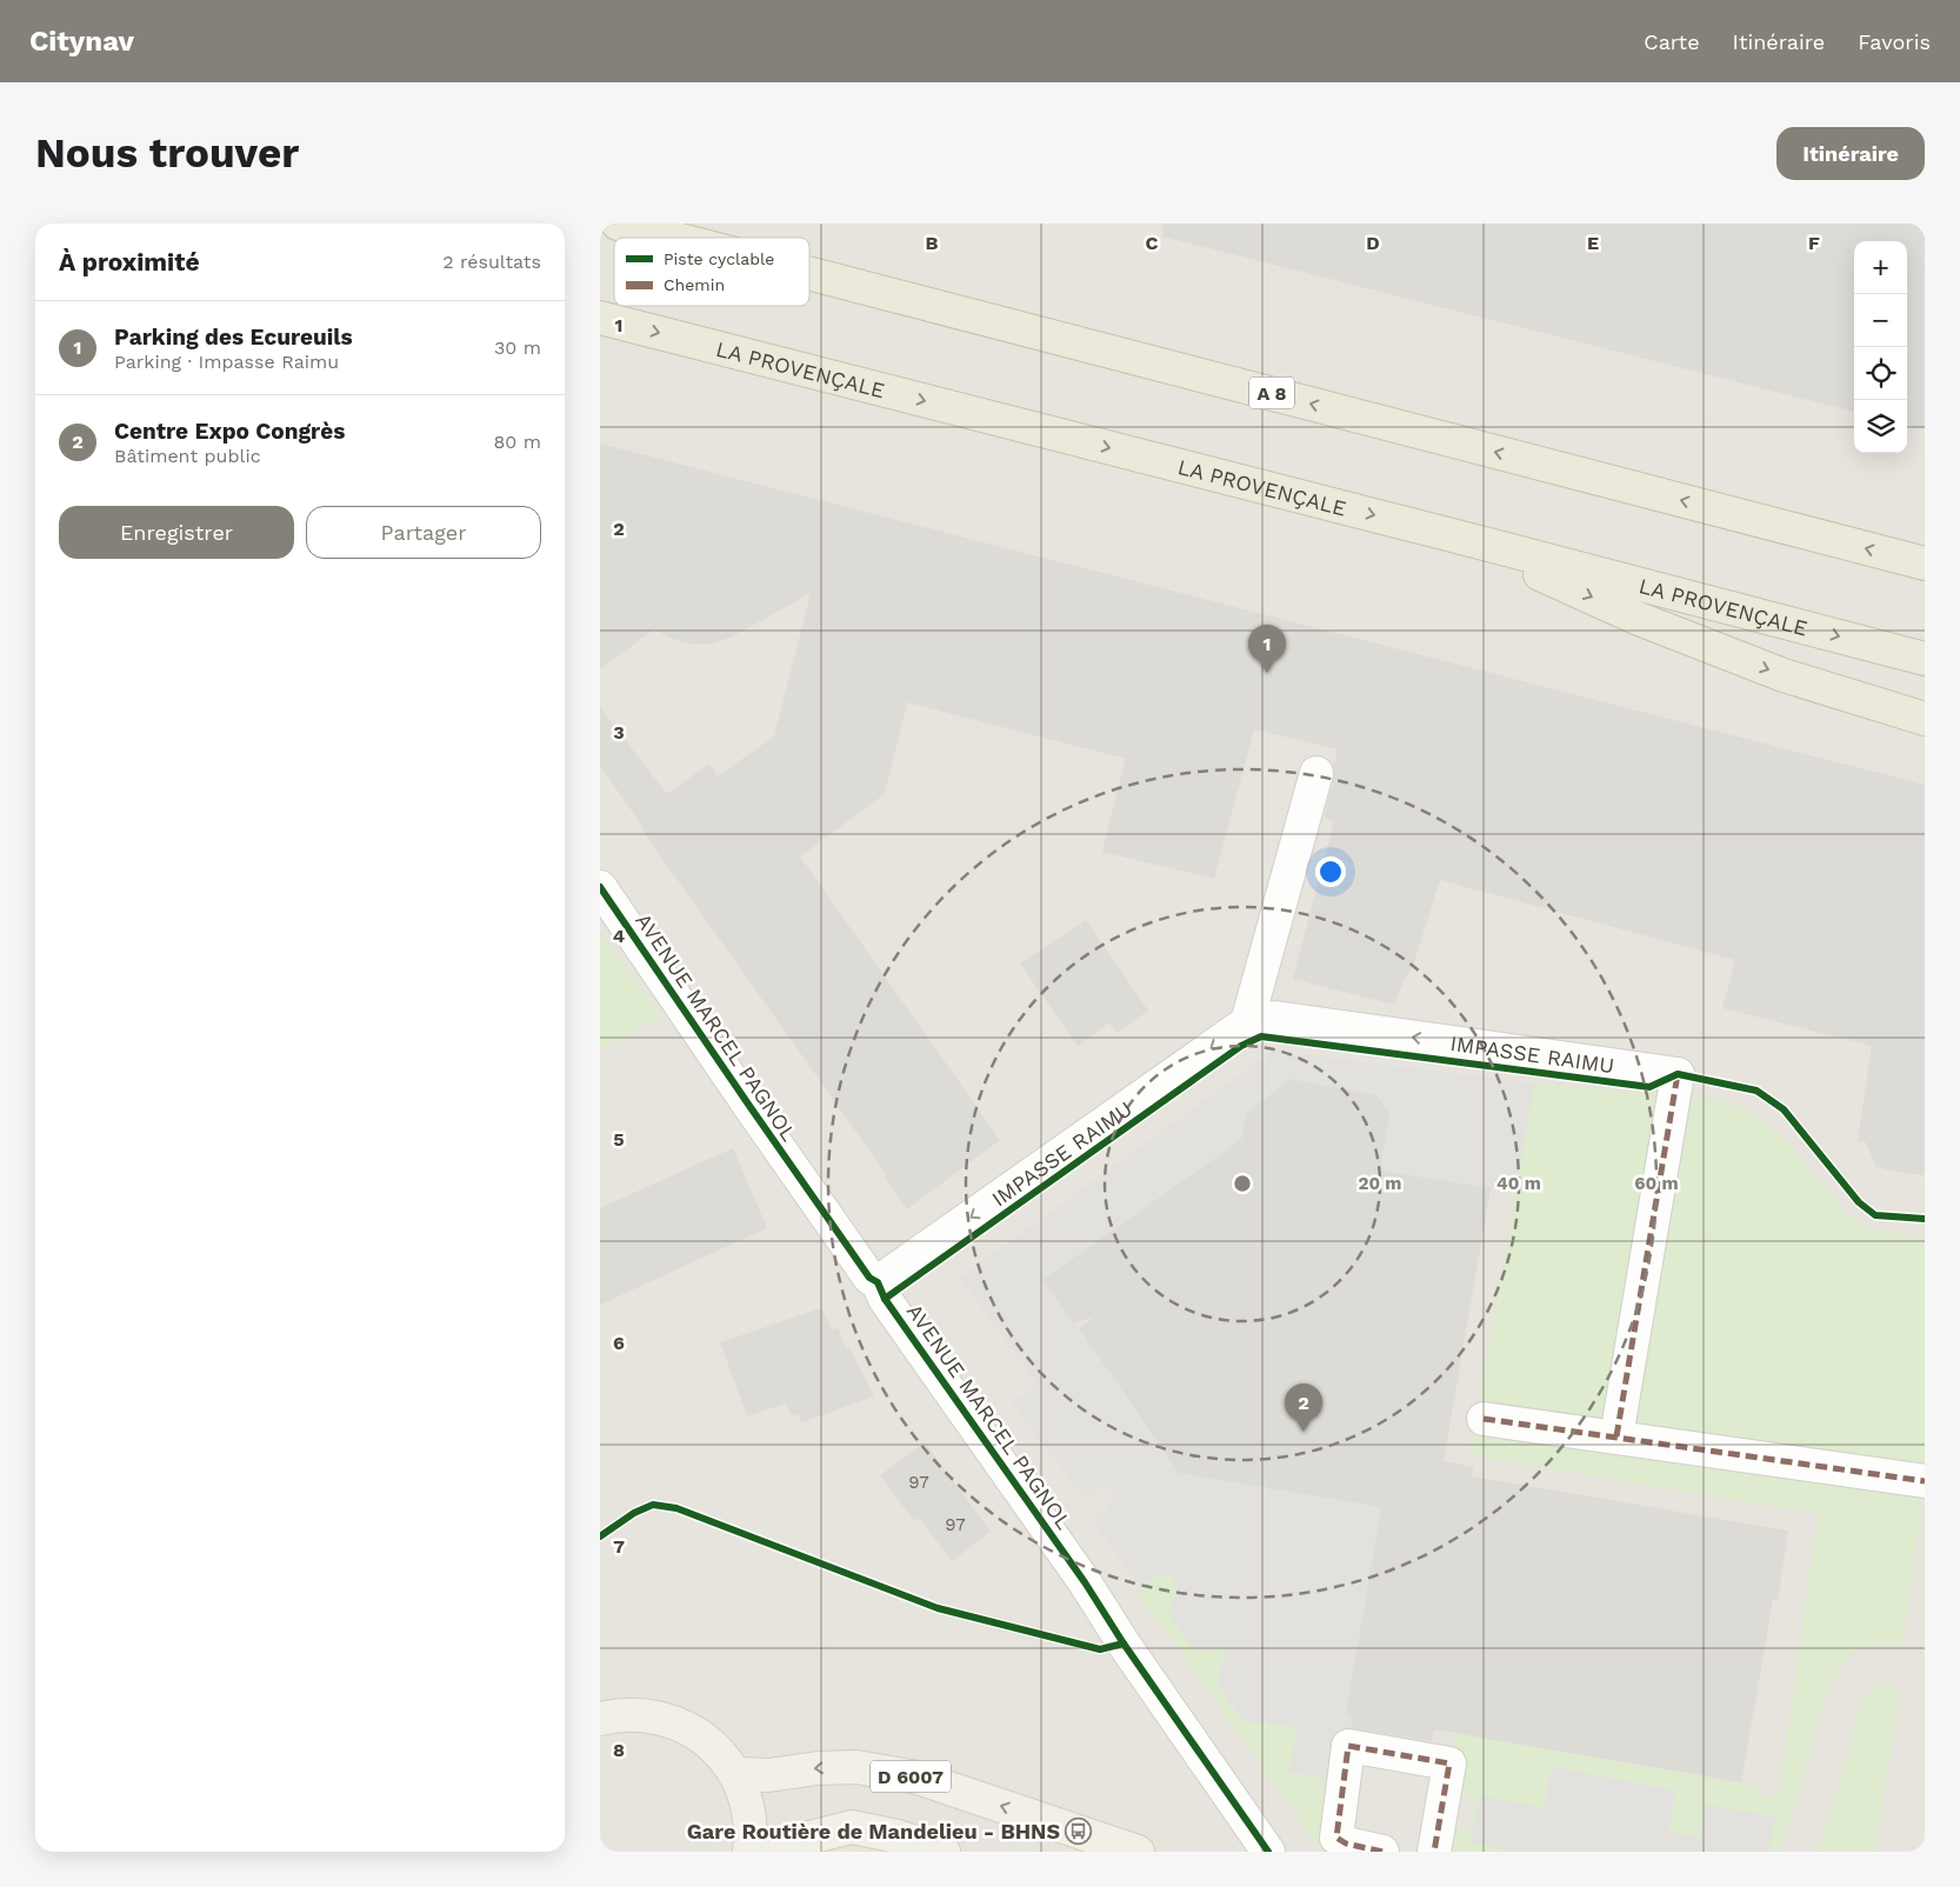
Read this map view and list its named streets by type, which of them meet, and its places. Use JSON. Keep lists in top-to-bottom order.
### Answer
{
  "streets": {
    "highway": ["LA PROVENÇALE", "A 8"],
    "main road": ["D 6007"],
    "street": ["AVENUE MARCEL PAGNOL", "IMPASSE RAIMU"]
  },
  "crossings": [
    ["AVENUE MARCEL PAGNOL", "IMPASSE RAIMU"]
  ],
  "places": {
    "bus stop": ["Gare Routière de Mandelieu - BHNS"]
  },
  "house_numbers": ["97", "97"],
  "legend": ["Piste cyclable", "Chemin"],
  "page": {
    "header": "Citynav",
    "nav": ["Carte", "Itinéraire", "Favoris"],
    "buttons": [
      "Itinéraire",
      ["Enregistrer", "Partager"]
    ],
    "title": "Nous trouver",
    "heading": ["À proximité", "2 résultats"],
    "map_buttons": ["+", "−"],
    "list": [
      {
        "mark": "1",
        "name": "Parking des Ecureuils",
        "note": "Parking · Impasse Raimu",
        "value": "30 m"
      },
      {
        "mark": "2",
        "name": "Centre Expo Congrès",
        "note": "Bâtiment public",
        "value": "80 m"
      }
    ],
    "pins": ["1", "2"]
  },
  "grid": {
    "columns": [
      "B",
      "C",
      "D",
      "E",
      "F"
    ],
    "rows": [
      "1",
      "2",
      "3",
      "4",
      "5",
      "6",
      "7",
      "8"
    ]
  },
  "rings": ["20 m", "40 m", "60 m"]
}
